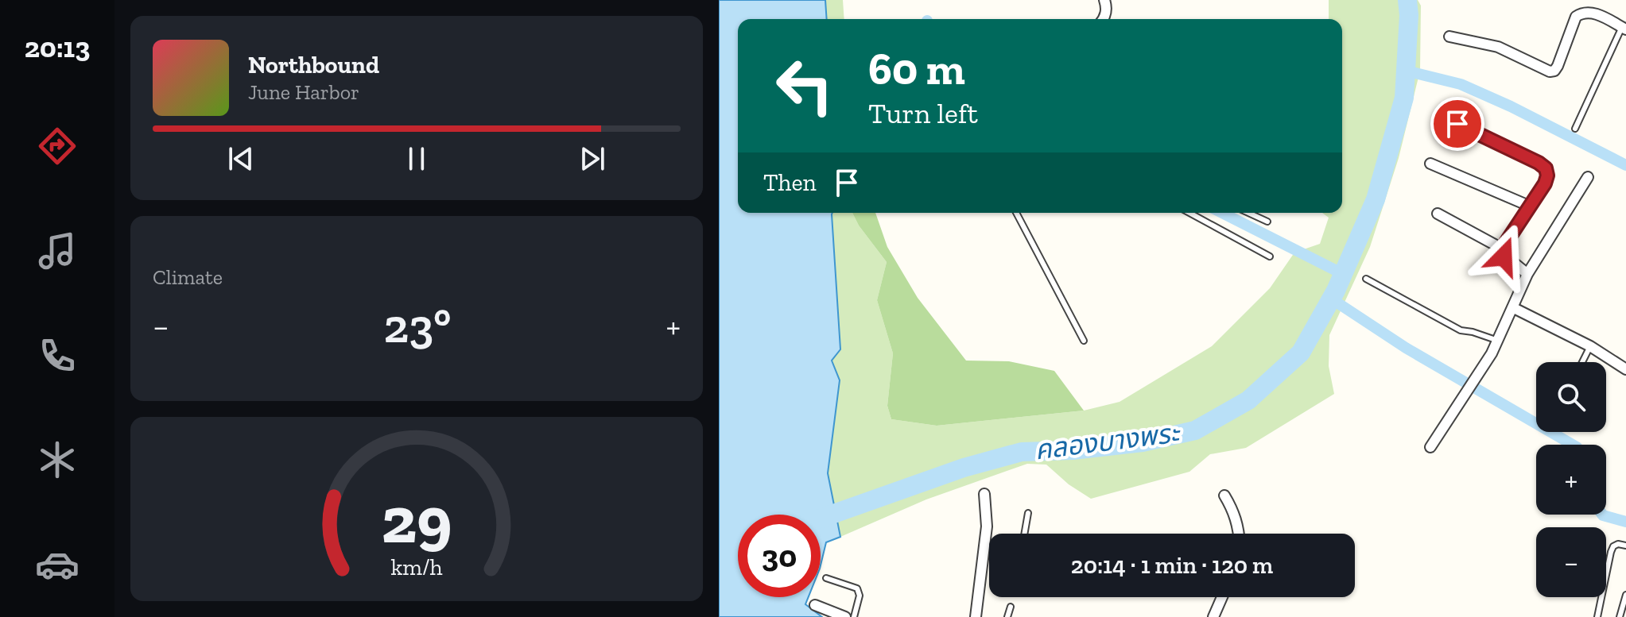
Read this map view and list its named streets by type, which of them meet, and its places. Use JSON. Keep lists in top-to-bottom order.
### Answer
{
  "water": ["คลองบางพระ"],
  "page": {
    "tabs": "20:13",
    "turn": ["60 m", "Turn left"],
    "song": ["Northbound", "June Harbor"],
    "then": "Then",
    "tile": "Climate",
    "heat": ["−", "23°", "+"],
    "map_buttons": ["+", "−"],
    "limit": "30",
    "trip": "20:14 · 1 min · 120 m",
    "gauge": ["29", "km/h"]
  }
}
